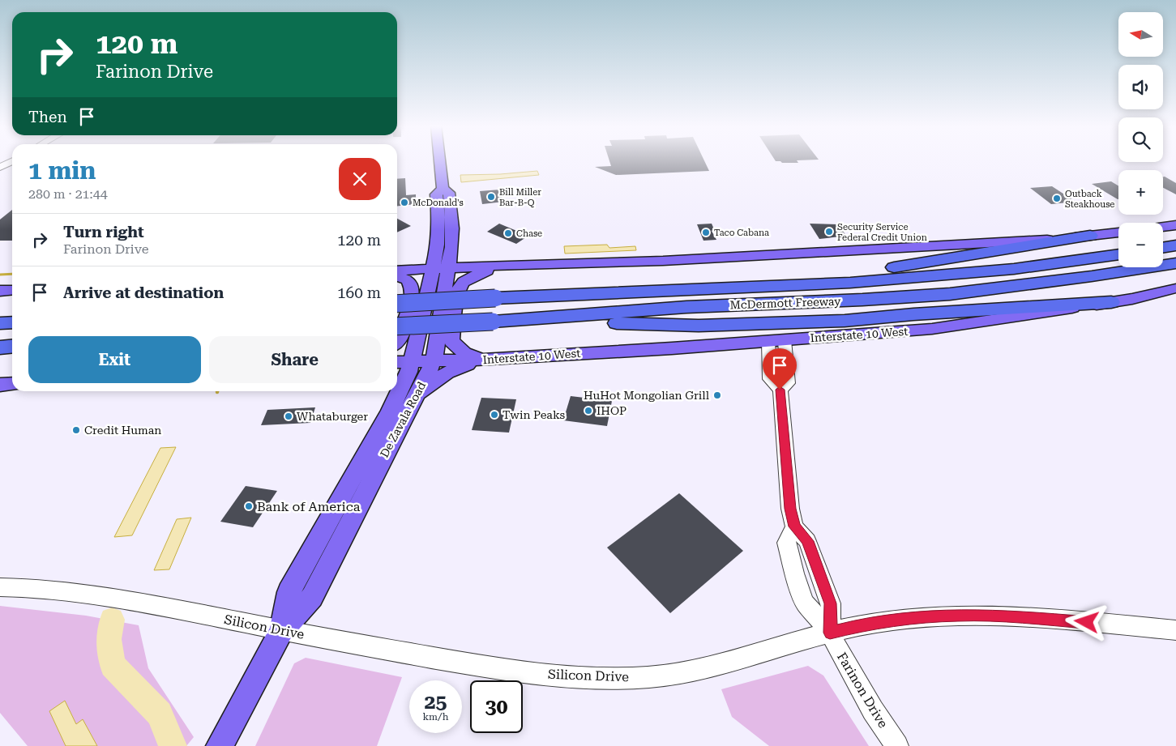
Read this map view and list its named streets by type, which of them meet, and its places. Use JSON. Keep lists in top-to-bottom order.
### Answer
{
  "streets": {
    "highway": ["McDermott Freeway"],
    "main road": ["Interstate 10 West", "De Zavala Road"],
    "street": ["Silicon Drive", "Farinon Drive"]
  },
  "crossings": [
    ["Interstate 10 West", "De Zavala Road"],
    ["Interstate 10 West", "Farinon Drive"],
    ["De Zavala Road", "Silicon Drive"],
    ["Silicon Drive", "Farinon Drive"]
  ],
  "places": [
    "Bill Miller Bar-B-Q",
    "Outback Steakhouse",
    "McDonald's",
    "Security Service Federal Credit Union",
    "Taco Cabana",
    "Chase",
    "HuHot Mongolian Grill",
    "IHOP",
    "Twin Peaks",
    "Whataburger",
    "Credit Human",
    "Bank of America"
  ],
  "north": "left",
  "page": {
    "map_buttons": ["+", "−"],
    "turn": ["120 m", "Farinon Drive"],
    "then": "Then",
    "heading": ["1 min", "280 m · 21:44"],
    "list": [
      {
        "name": "Turn right",
        "note": "Farinon Drive",
        "value": "120 m"
      },
      {
        "name": "Arrive at destination",
        "value": "160 m"
      }
    ],
    "buttons": ["Exit", "Share"],
    "speed": "25 km/h",
    "limit": "30"
  }
}
